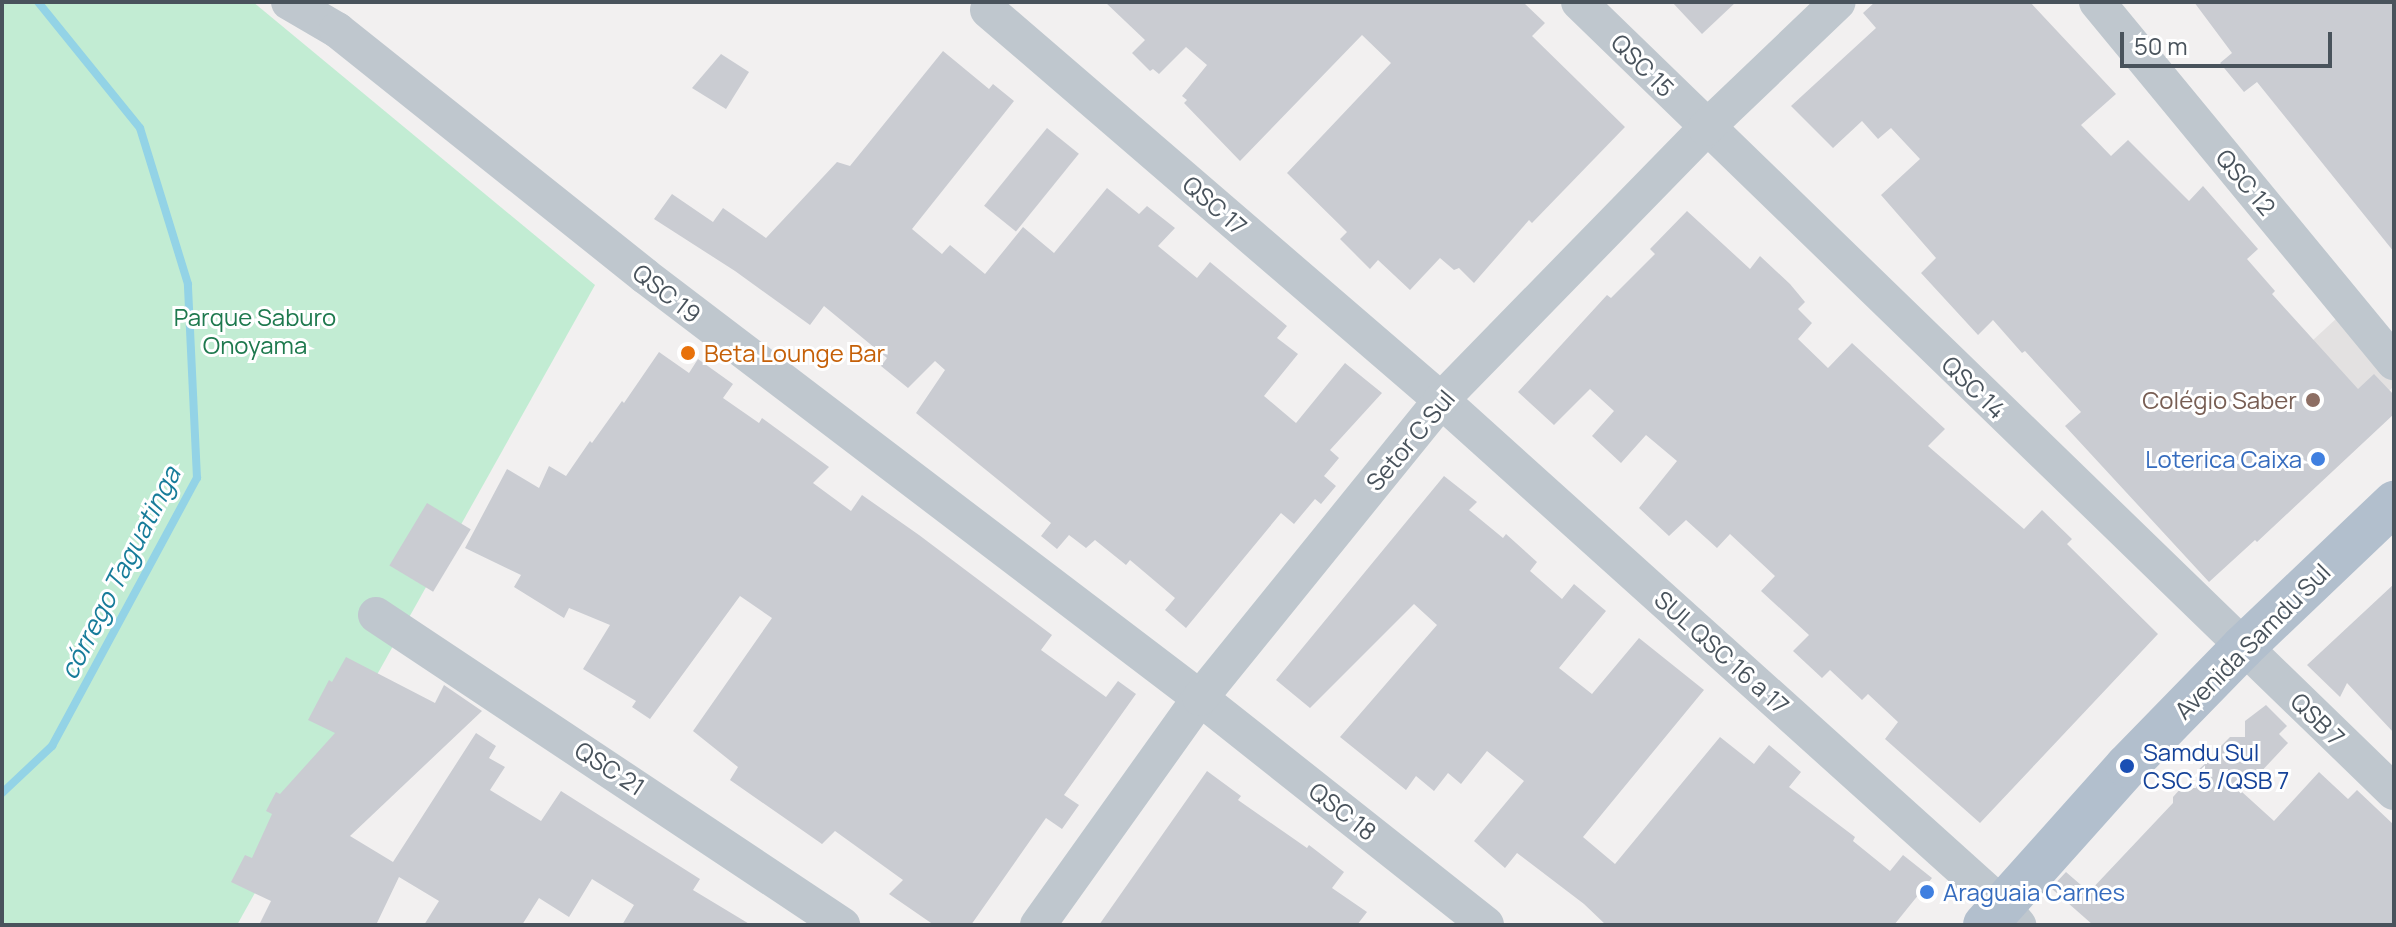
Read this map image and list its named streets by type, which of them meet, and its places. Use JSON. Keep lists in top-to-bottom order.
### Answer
{
  "streets": {
    "main road": ["Avenida Samdu Sul"],
    "street": [
      "QSC 15",
      "QSC 12",
      "QSC 17",
      "QSC 19",
      "QSC 14",
      "Setor C Sul",
      "SUL QSC 16 a 17",
      "QSB 7",
      "QSC 21",
      "QSC 18"
    ]
  },
  "crossings": [
    ["QSC 15", "QSC 14"],
    ["QSC 15", "Setor C Sul"],
    ["QSC 17", "Setor C Sul"],
    ["QSC 17", "SUL QSC 16 a 17"],
    ["QSC 19", "Setor C Sul"],
    ["QSC 19", "QSC 18"],
    ["QSC 14", "Setor C Sul"],
    ["QSC 14", "Avenida Samdu Sul"],
    ["QSC 14", "QSB 7"],
    ["Setor C Sul", "SUL QSC 16 a 17"],
    ["Setor C Sul", "QSC 18"],
    ["Avenida Samdu Sul", "SUL QSC 16 a 17"],
    ["Avenida Samdu Sul", "QSB 7"]
  ],
  "water": ["córrego Taguatinga"],
  "parks": ["Parque Saburo Onoyama"],
  "places": [
    "Beta Lounge Bar",
    "Colégio Saber",
    "Loterica Caixa",
    "Samdu Sul CSC 5 /QSB 7",
    "Araguaia Carnes"
  ],
  "scale_bar": "50 m"
}
